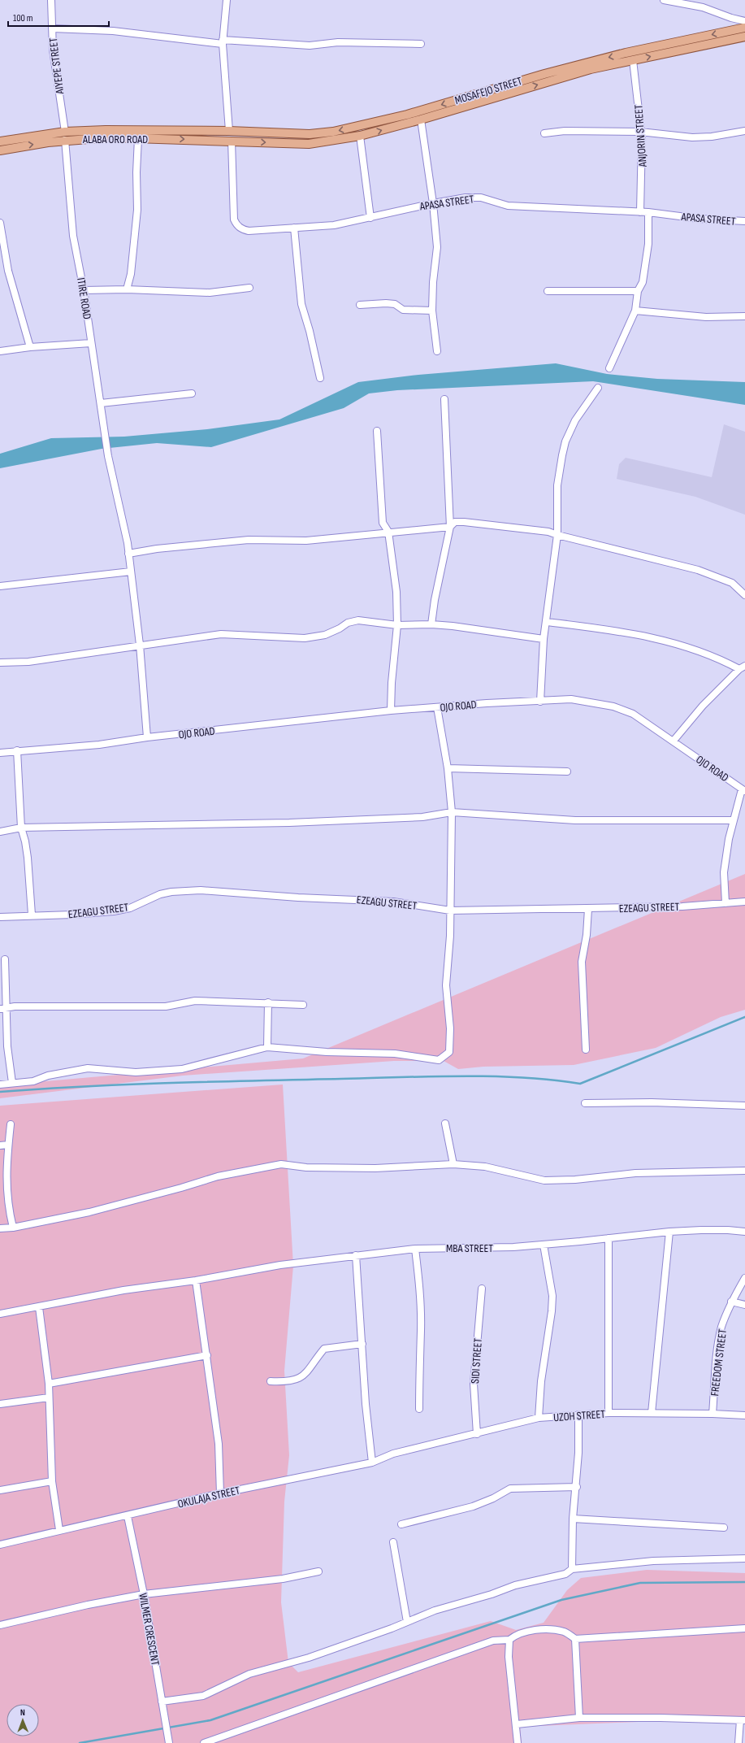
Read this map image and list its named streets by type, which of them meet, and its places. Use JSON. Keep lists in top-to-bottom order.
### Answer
{
  "streets": {
    "main road": ["MOSAFEJO STREET", "ALABA ORO ROAD"],
    "street": [
      "AIYEPE STREET",
      "ANJORIN STREET",
      "APASA STREET",
      "ITIRE ROAD",
      "OJO ROAD",
      "EZEAGU STREET",
      "MBA STREET",
      "SIDI STREET",
      "FREEDOM STREET",
      "UZOH STREET",
      "OKULAJA STREET",
      "WILMER CRESCENT"
    ]
  },
  "crossings": [
    ["AIYEPE STREET", "ALABA ORO ROAD"],
    ["MOSAFEJO STREET", "ANJORIN STREET"],
    ["MOSAFEJO STREET", "ALABA ORO ROAD"],
    ["MOSAFEJO STREET", "APASA STREET"],
    ["ANJORIN STREET", "APASA STREET"],
    ["ALABA ORO ROAD", "APASA STREET"],
    ["ALABA ORO ROAD", "ITIRE ROAD"],
    ["ITIRE ROAD", "OJO ROAD"],
    ["SIDI STREET", "UZOH STREET"],
    ["FREEDOM STREET", "UZOH STREET"],
    ["UZOH STREET", "OKULAJA STREET"],
    ["OKULAJA STREET", "WILMER CRESCENT"]
  ],
  "scale_bar": "100 m",
  "north": "top"
}
